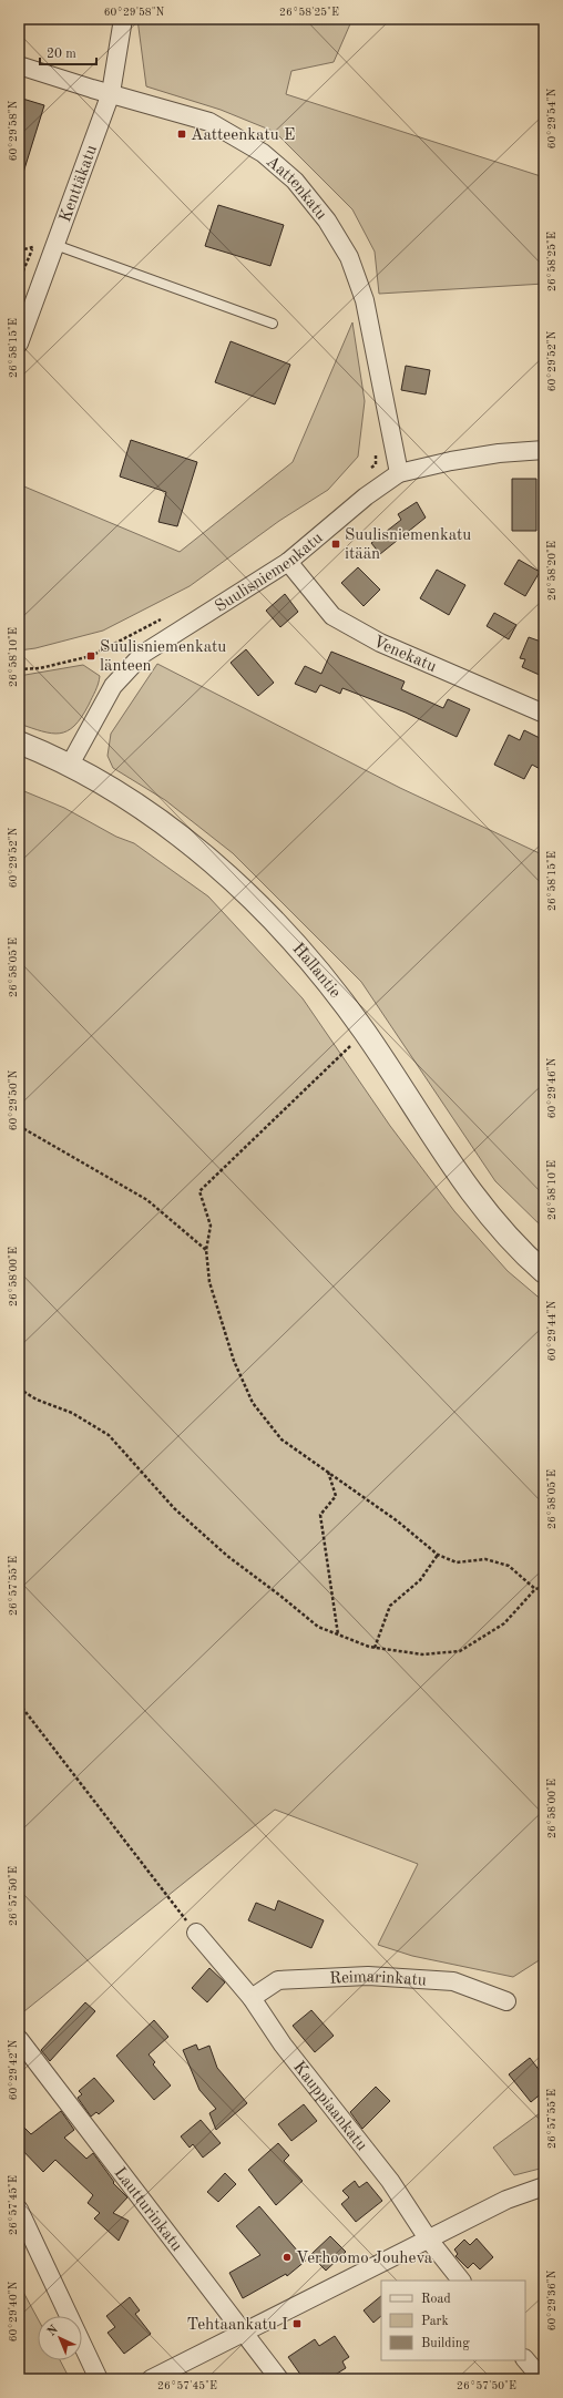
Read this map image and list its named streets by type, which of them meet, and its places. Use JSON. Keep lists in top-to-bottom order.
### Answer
{
  "streets": {
    "street": [
      "Kenttäkatu",
      "Aattenkatu",
      "Suulisniemenkatu",
      "Venekatu",
      "Hallantie",
      "Reimarinkatu",
      "Kauppiaankatu",
      "Lautturinkatu"
    ]
  },
  "crossings": [
    ["Kenttäkatu", "Aattenkatu"],
    ["Aattenkatu", "Suulisniemenkatu"],
    ["Suulisniemenkatu", "Venekatu"],
    ["Suulisniemenkatu", "Hallantie"],
    ["Reimarinkatu", "Kauppiaankatu"]
  ],
  "places": {
    "transit": [
      "Aatteenkatu E",
      "Suulisniemenkatu itään",
      "Suulisniemenkatu länteen",
      "Tehtaankatu I"
    ],
    "other": ["Verhoomo Jouheva"]
  },
  "legend": ["Road", "Park", "Building"],
  "scale_bar": "20 m",
  "north": "top left",
  "coordinates": [
    "60°29'58\"N",
    "26°58'25\"E",
    "60°29'54\"N",
    "26°58'15\"E",
    "60°29'52\"N",
    "26°58'20\"E",
    "26°58'10\"E",
    "26°58'05\"E",
    "60°29'46\"N",
    "60°29'50\"N",
    "26°58'00\"E",
    "60°29'44\"N",
    "26°57'55\"E",
    "26°57'50\"E",
    "60°29'42\"N",
    "26°57'45\"E",
    "60°29'36\"N",
    "60°29'40\"N"
  ]
}
